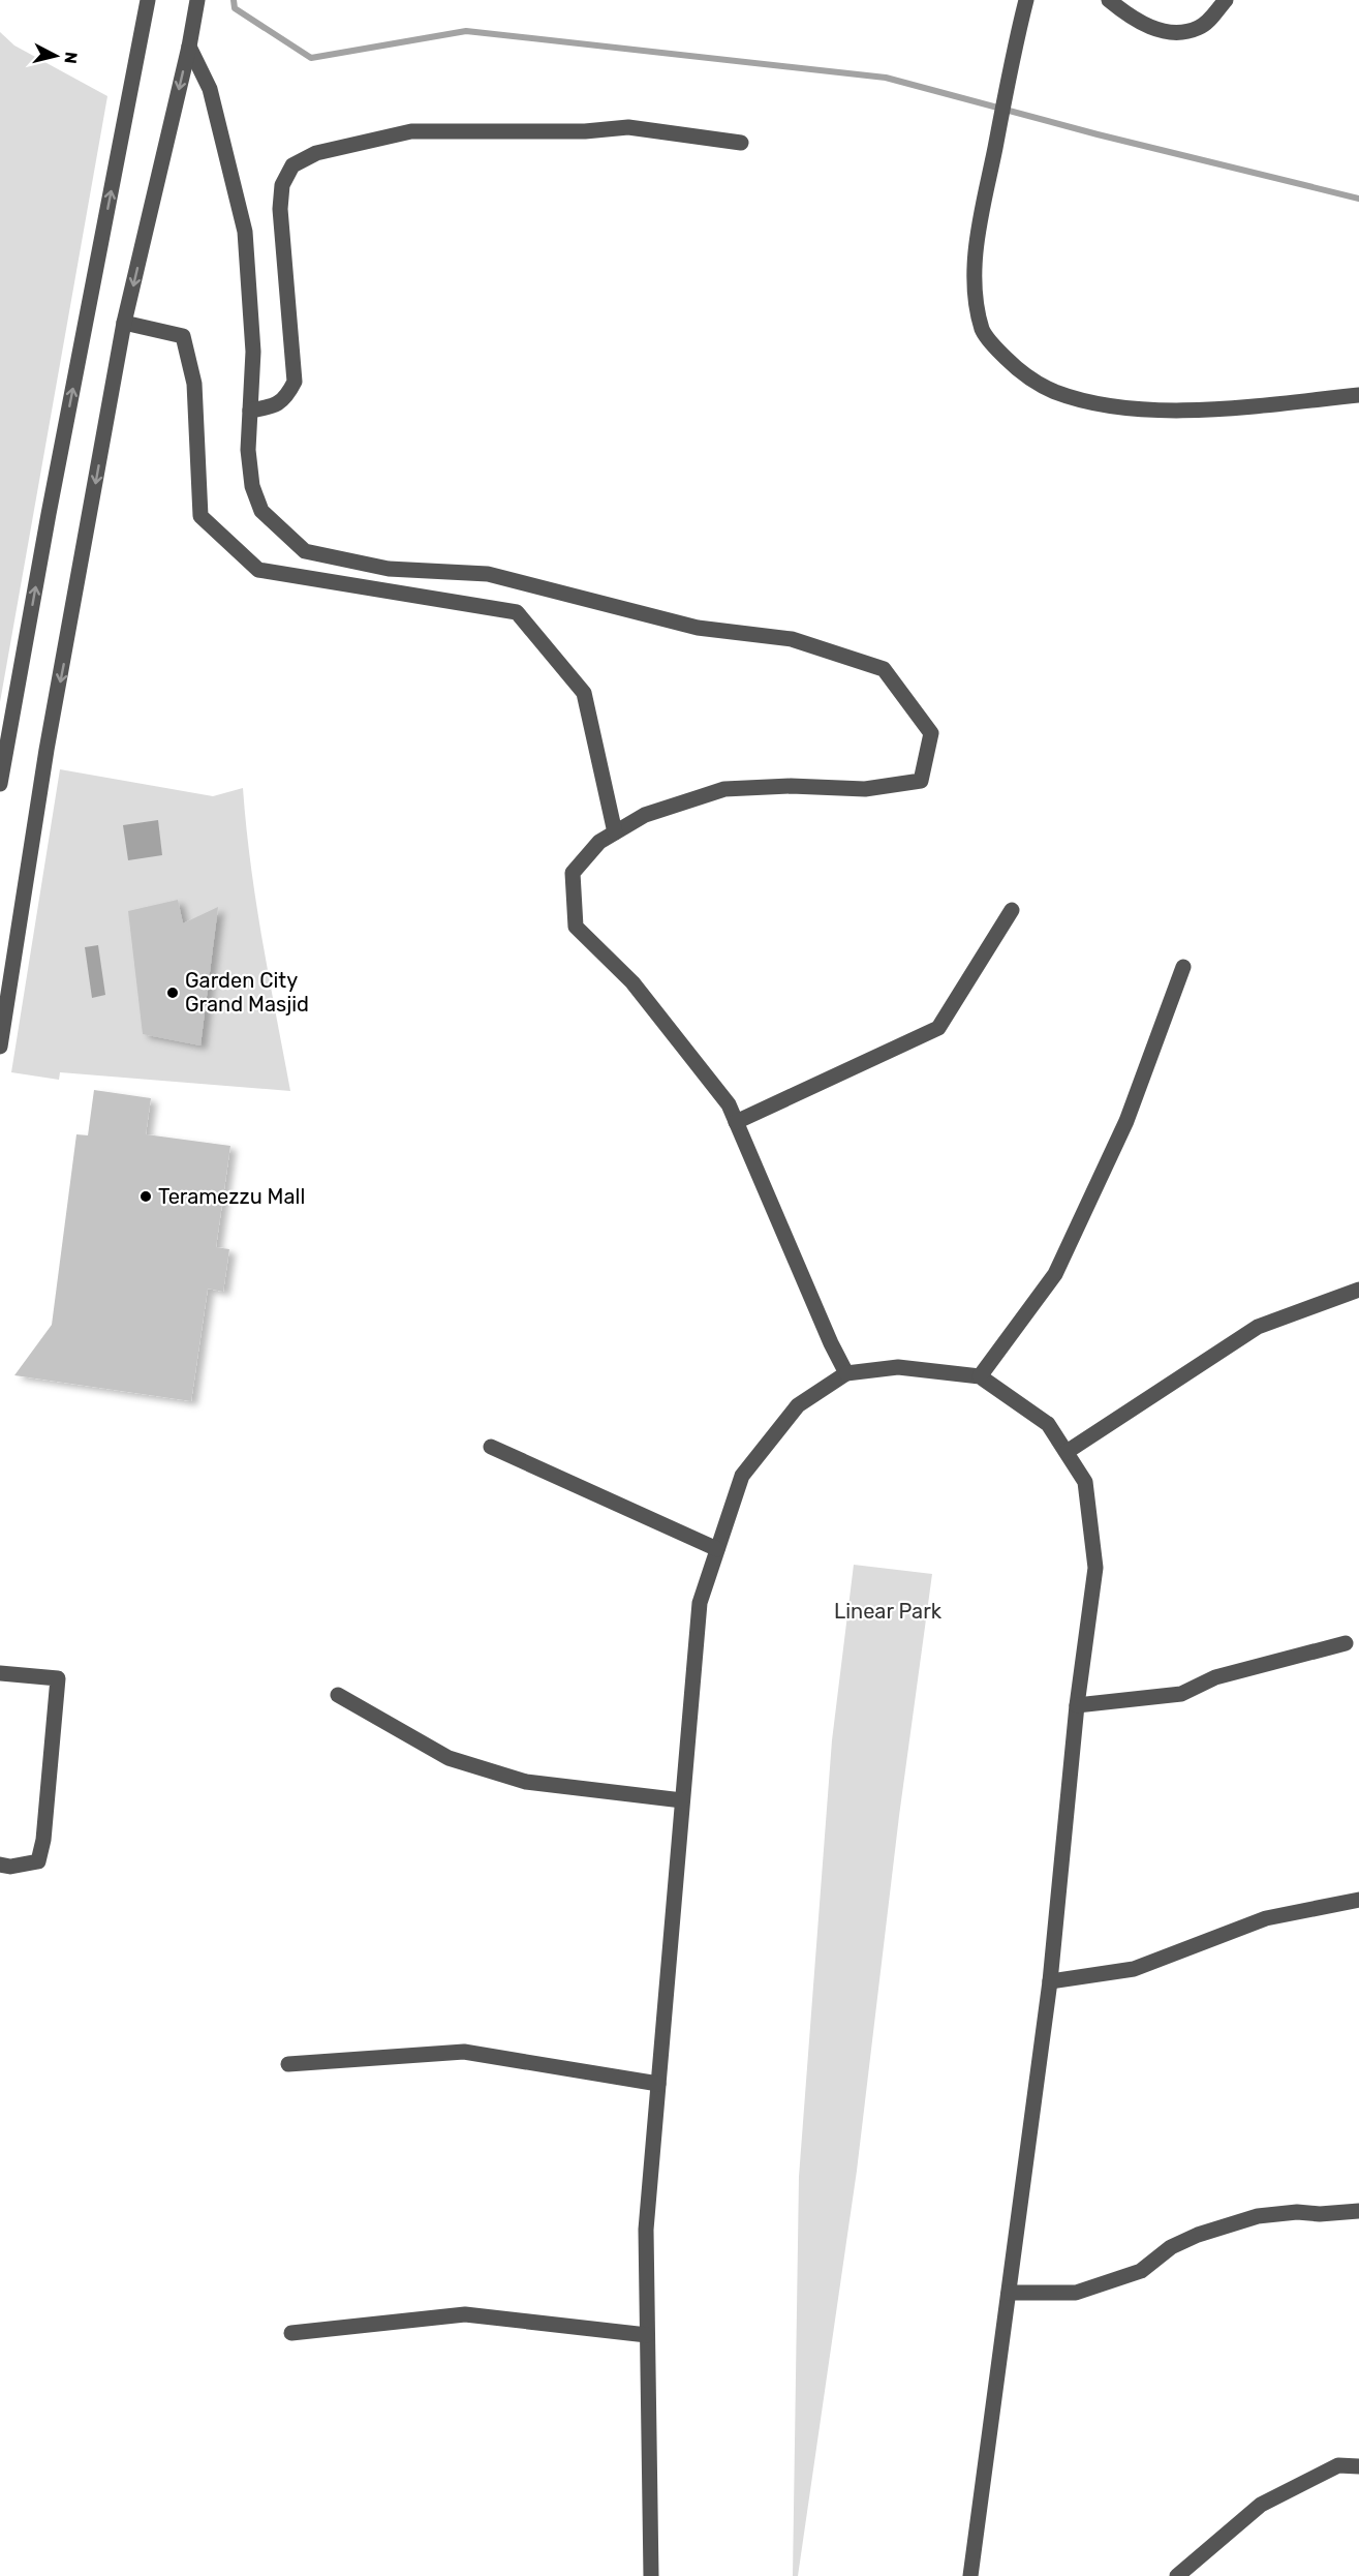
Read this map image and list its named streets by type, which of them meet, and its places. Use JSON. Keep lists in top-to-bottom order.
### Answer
{
  "parks": ["Linear Park"],
  "places": ["Garden City Grand Masjid", "Teramezzu Mall"],
  "north": "right"
}
